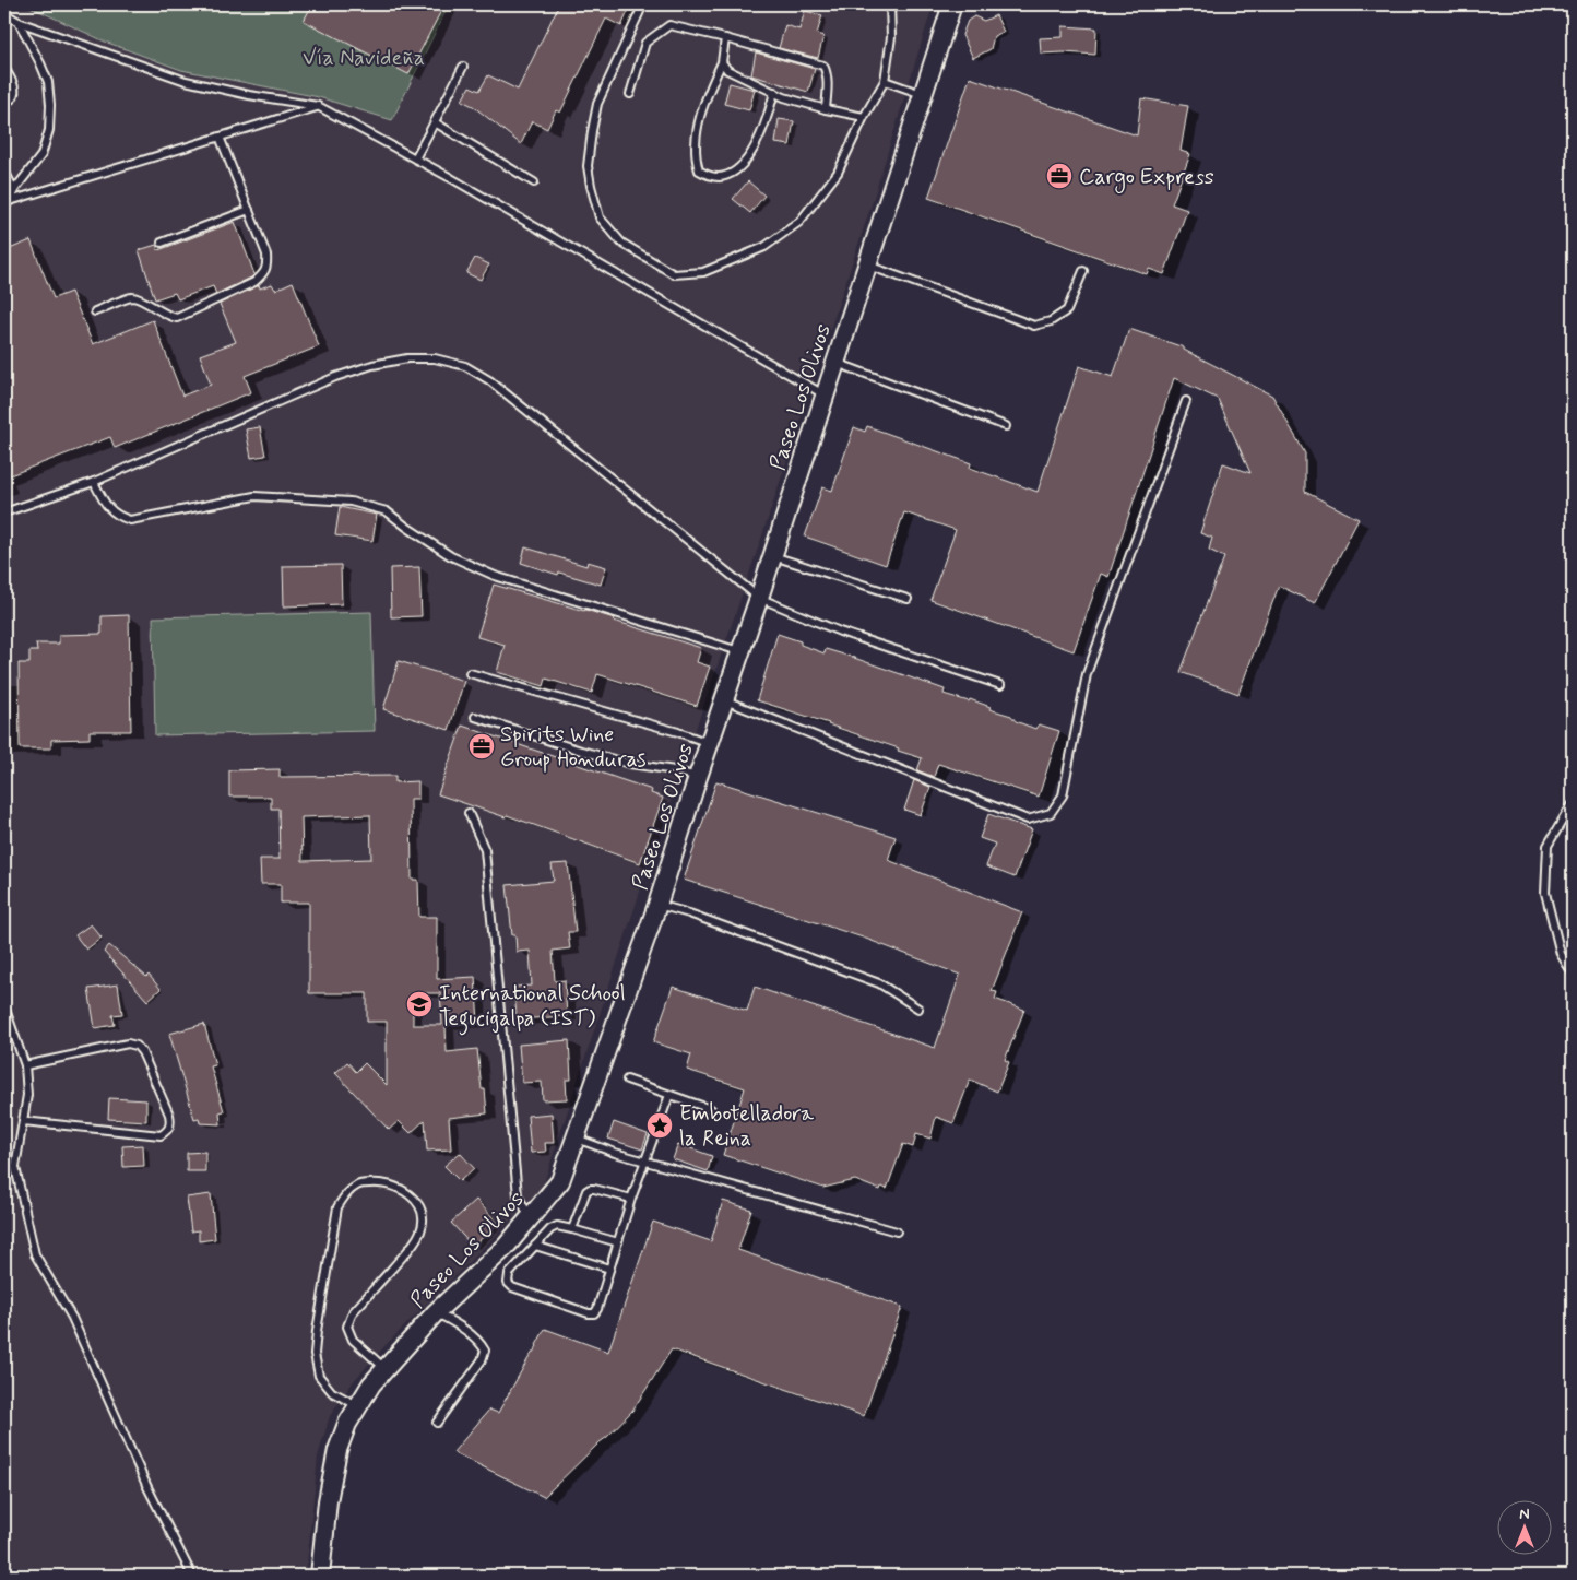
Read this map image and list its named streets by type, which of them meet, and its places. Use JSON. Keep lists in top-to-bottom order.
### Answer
{
  "streets": {
    "street": ["Paseo Los Olivos"]
  },
  "parks": ["Vía Navideña"],
  "places": {
    "office": ["Cargo Express", "Spirits Wine Group Honduras"],
    "school or university": ["International School Tegucigalpa (IST)"],
    "place": ["Embotelladora la Reina"]
  },
  "north": "top"
}
